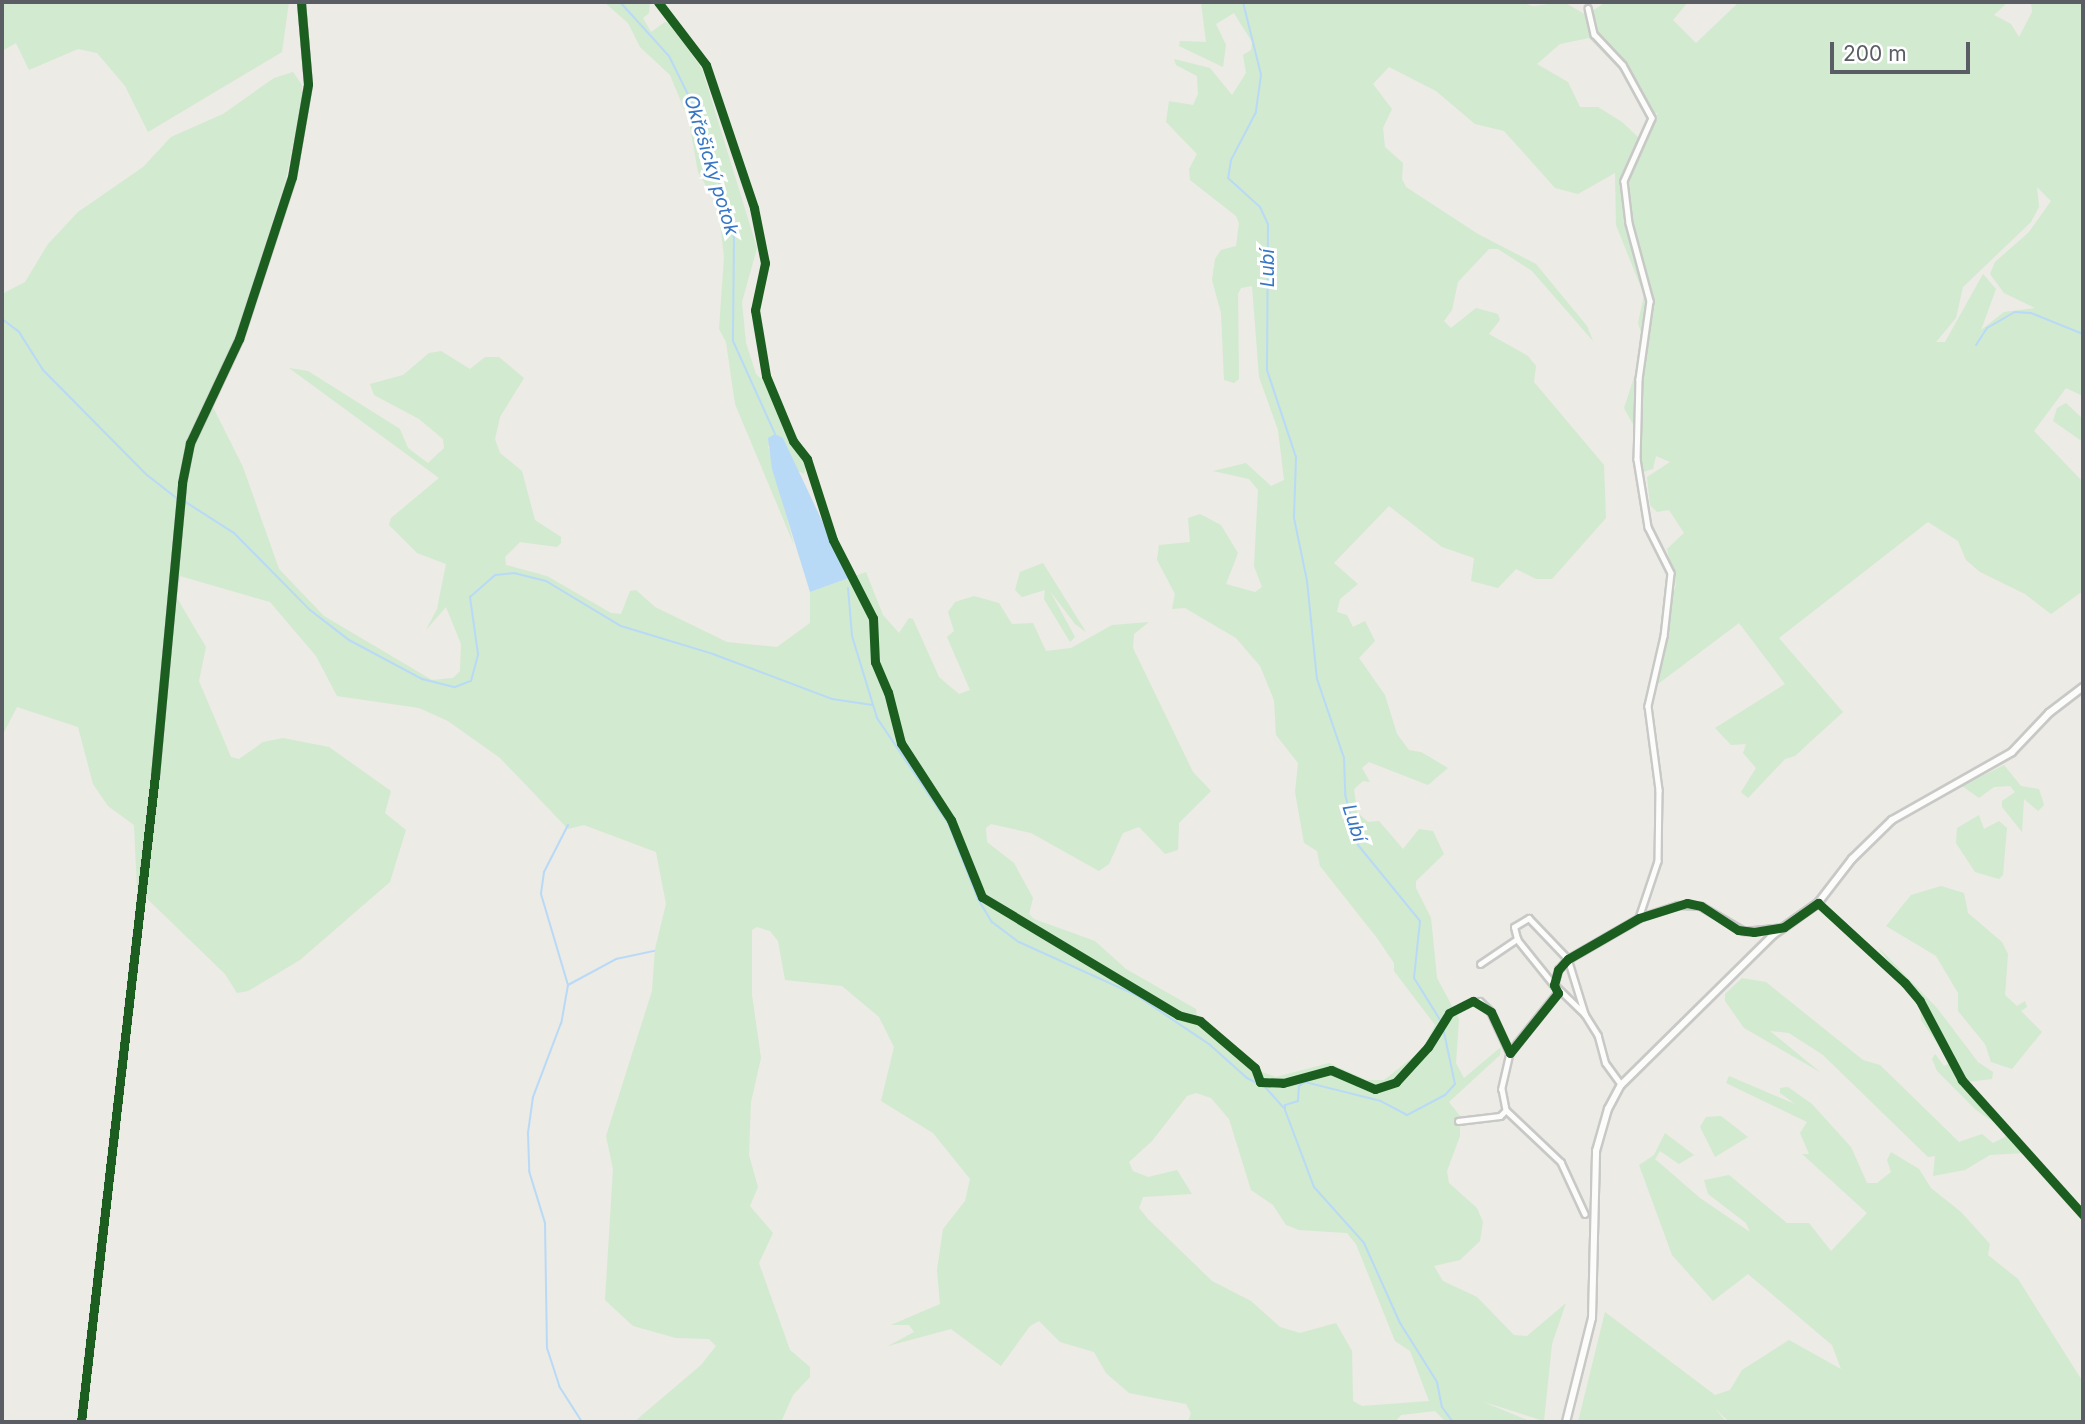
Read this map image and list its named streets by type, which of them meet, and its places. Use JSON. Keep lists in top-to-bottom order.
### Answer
{
  "water": ["Okřešický potok", "Lubí"],
  "scale_bar": "200 m"
}
